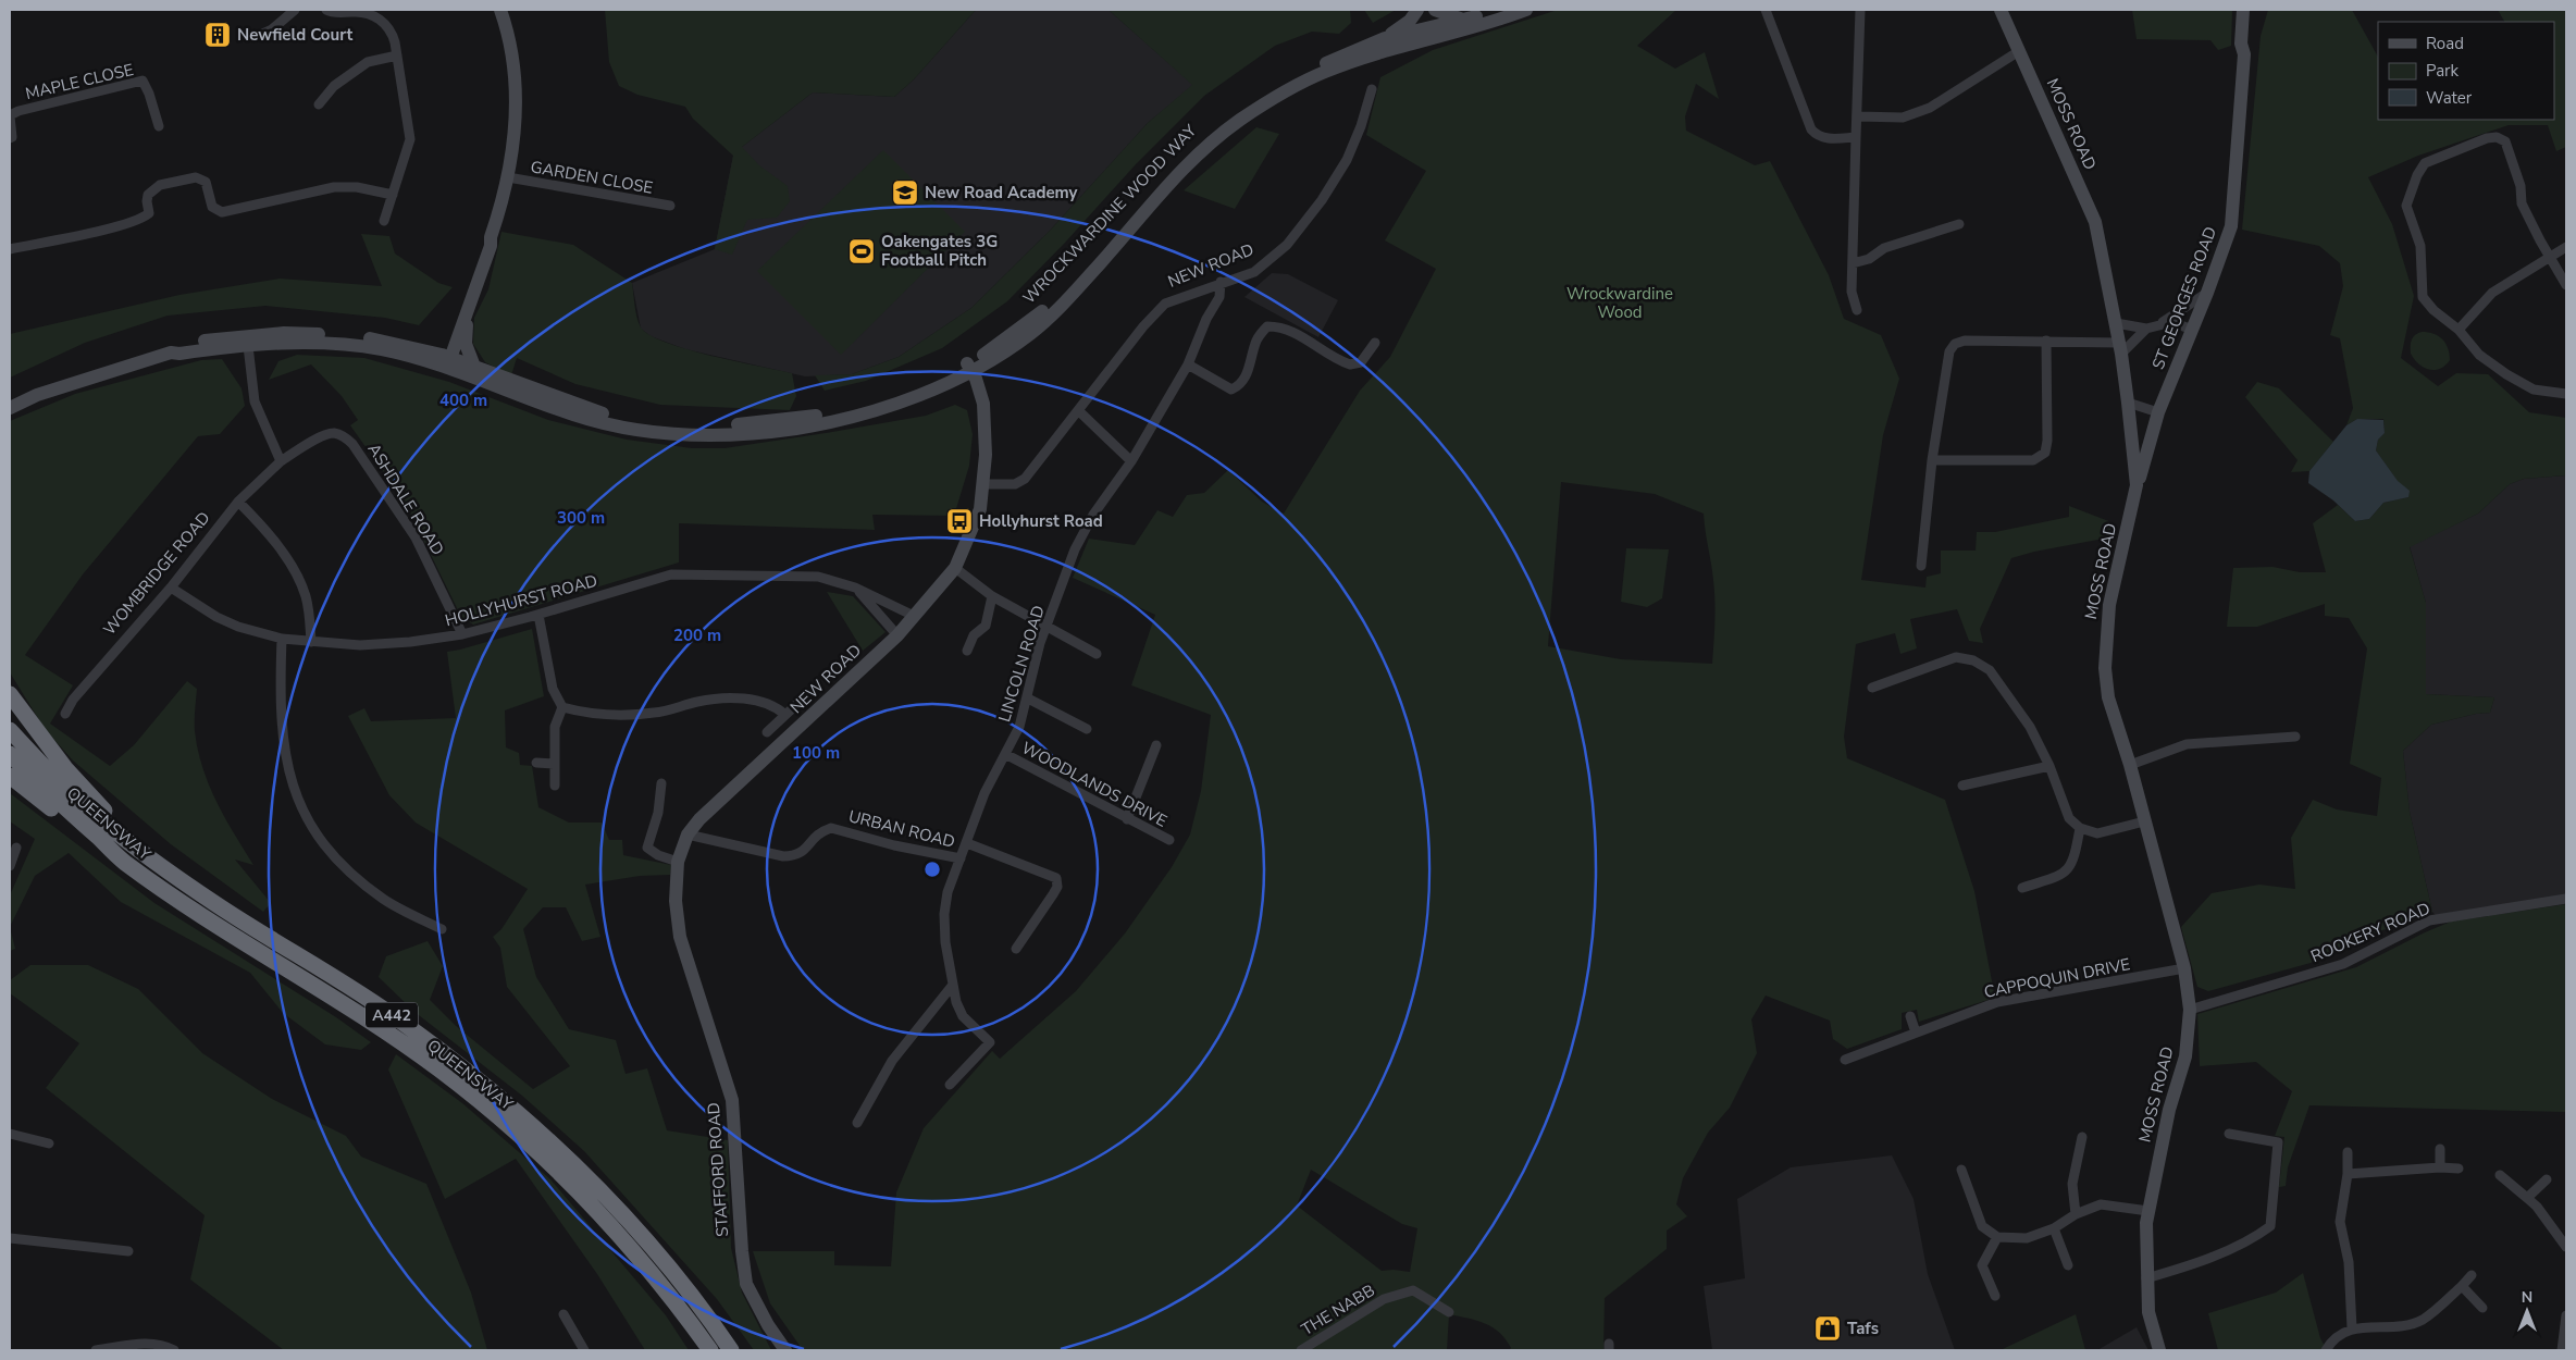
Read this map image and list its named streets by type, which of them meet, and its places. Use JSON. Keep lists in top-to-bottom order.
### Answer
{
  "streets": {
    "highway": ["QUEENSWAY", "A442"],
    "street": [
      "MAPLE CLOSE",
      "MOSS ROAD",
      "GARDEN CLOSE",
      "WROCKWARDINE WOOD WAY",
      "NEW ROAD",
      "ST GEORGES ROAD",
      "ASHDALE ROAD",
      "WOMBRIDGE ROAD",
      "HOLLYHURST ROAD",
      "LINCOLN ROAD",
      "WOODLANDS DRIVE",
      "URBAN ROAD",
      "ROOKERY ROAD",
      "CAPPOQUIN DRIVE",
      "STAFFORD ROAD",
      "THE NABB"
    ]
  },
  "crossings": [
    ["MOSS ROAD", "ST GEORGES ROAD"],
    ["MOSS ROAD", "ROOKERY ROAD"],
    ["MOSS ROAD", "CAPPOQUIN DRIVE"],
    ["WROCKWARDINE WOOD WAY", "NEW ROAD"],
    ["NEW ROAD", "HOLLYHURST ROAD"],
    ["NEW ROAD", "LINCOLN ROAD"],
    ["NEW ROAD", "URBAN ROAD"],
    ["NEW ROAD", "STAFFORD ROAD"],
    ["ASHDALE ROAD", "WOMBRIDGE ROAD"],
    ["ASHDALE ROAD", "HOLLYHURST ROAD"],
    ["WOMBRIDGE ROAD", "HOLLYHURST ROAD"],
    ["LINCOLN ROAD", "WOODLANDS DRIVE"],
    ["LINCOLN ROAD", "URBAN ROAD"],
    ["QUEENSWAY", "A442"]
  ],
  "parks": ["Wrockwardine Wood"],
  "places": {
    "building": ["Newfield Court"],
    "school or university": ["New Road Academy"],
    "sports": ["Oakengates 3G Football Pitch"],
    "bus stop": ["Hollyhurst Road"],
    "shop": ["Tafs"]
  },
  "legend": ["Road", "Park", "Water"],
  "north": "top",
  "rings": [
    "400 m",
    "300 m",
    "200 m",
    "100 m"
  ]
}
